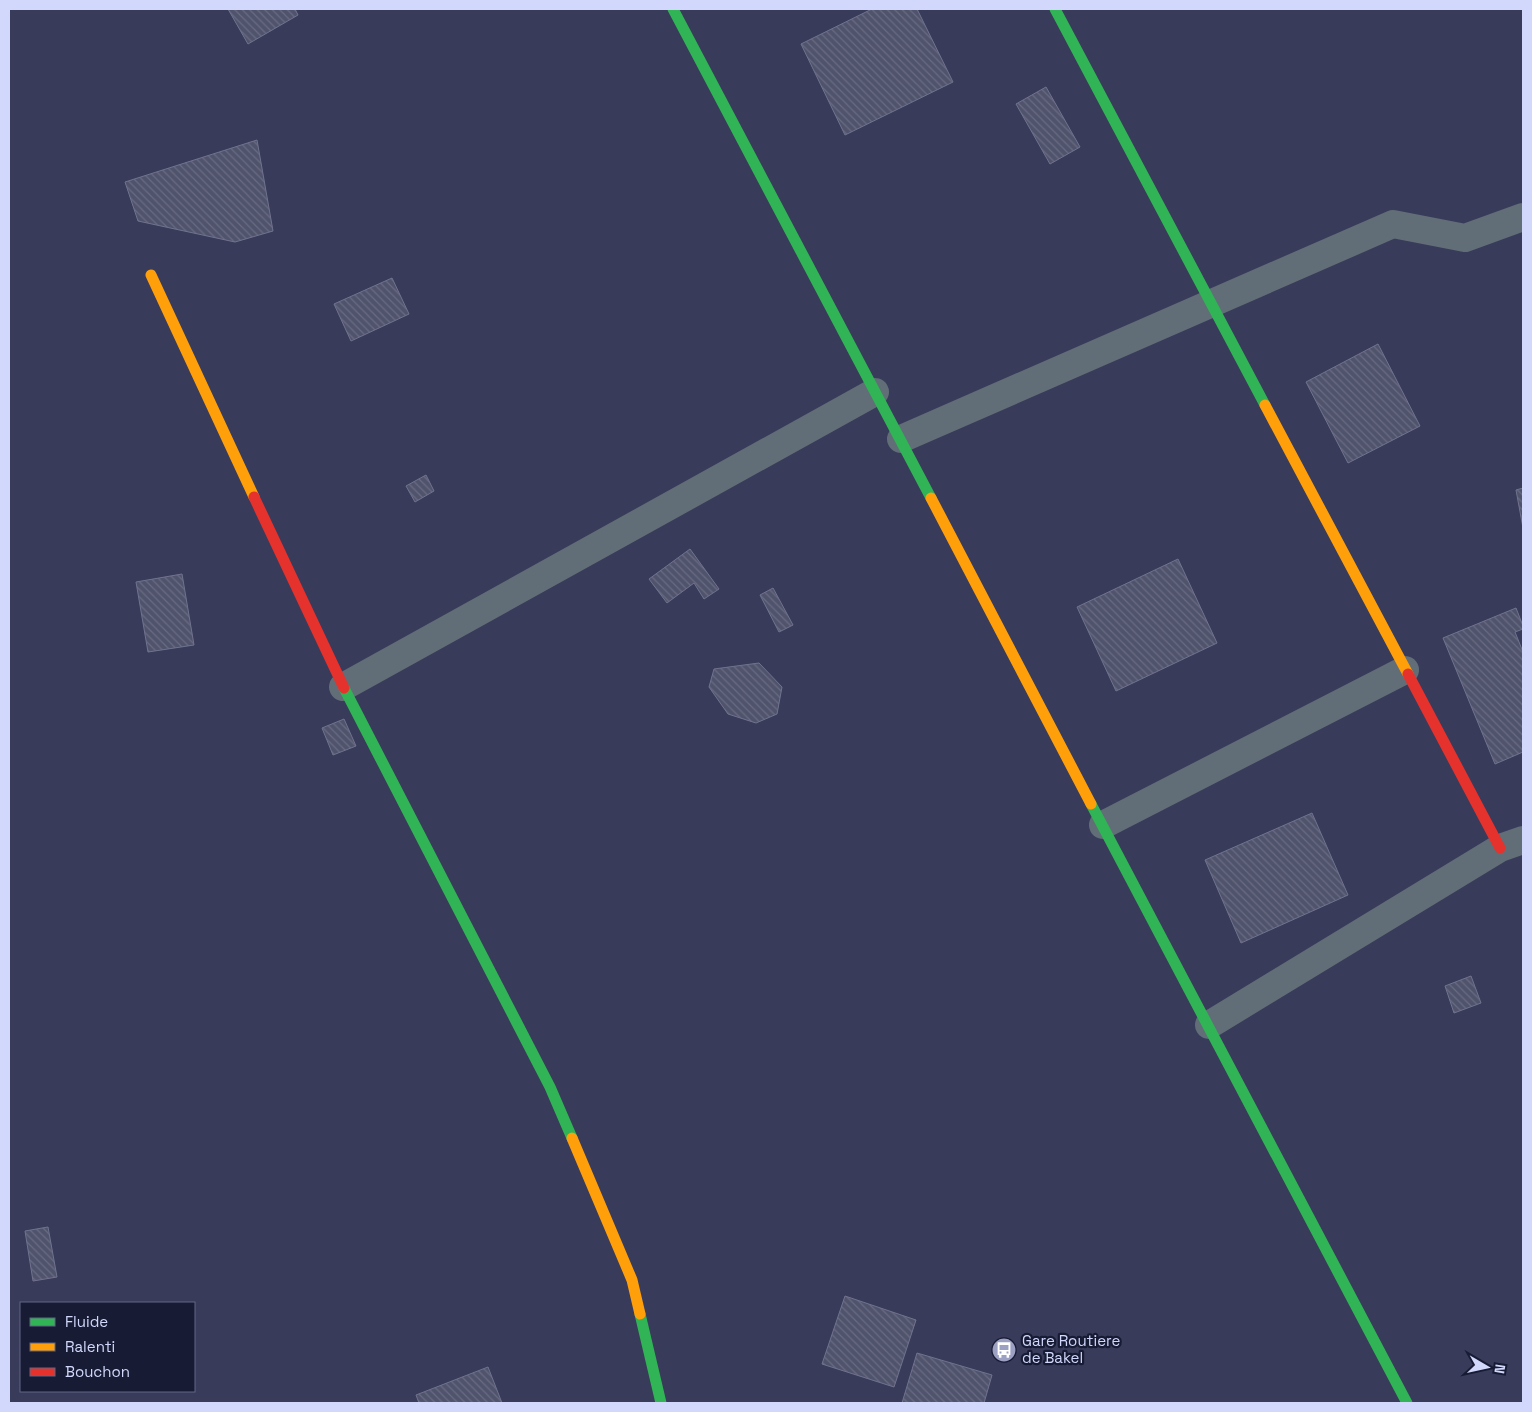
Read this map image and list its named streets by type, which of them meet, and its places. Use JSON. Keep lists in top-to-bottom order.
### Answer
{
  "places": {
    "bus stop": ["Gare Routiere de Bakel"]
  },
  "legend": ["Fluide", "Ralenti", "Bouchon"],
  "north": "right"
}
